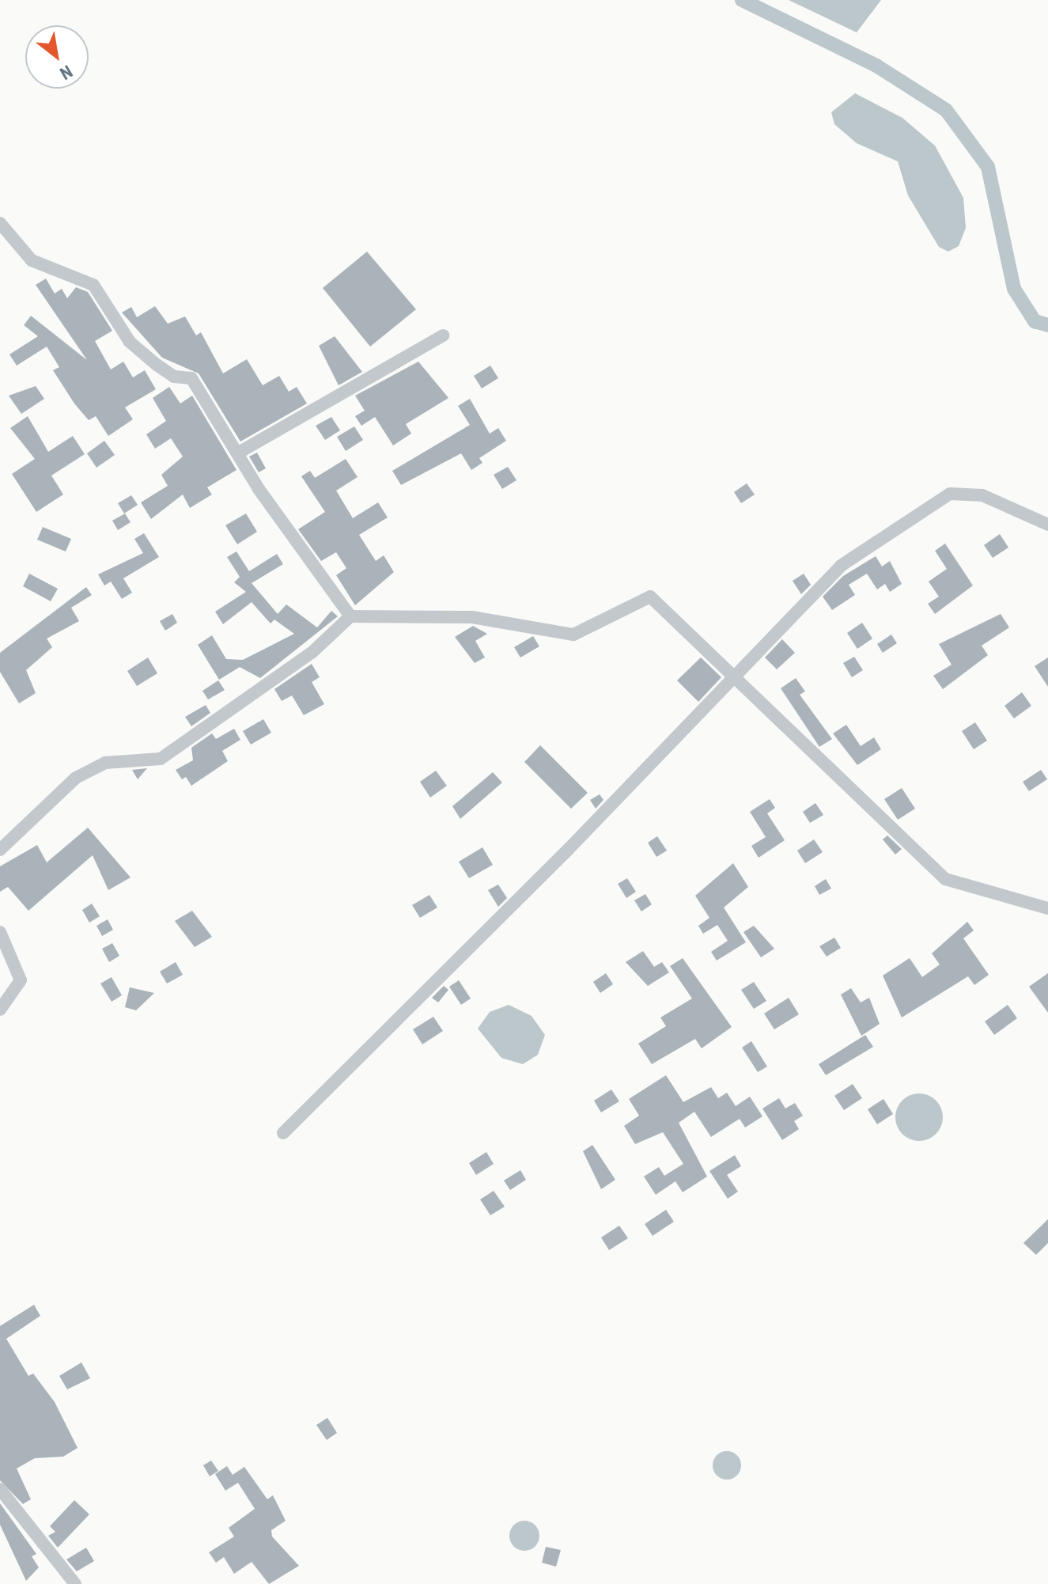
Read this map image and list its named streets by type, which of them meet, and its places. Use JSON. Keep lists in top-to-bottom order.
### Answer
{
  "north": "bottom right"
}
